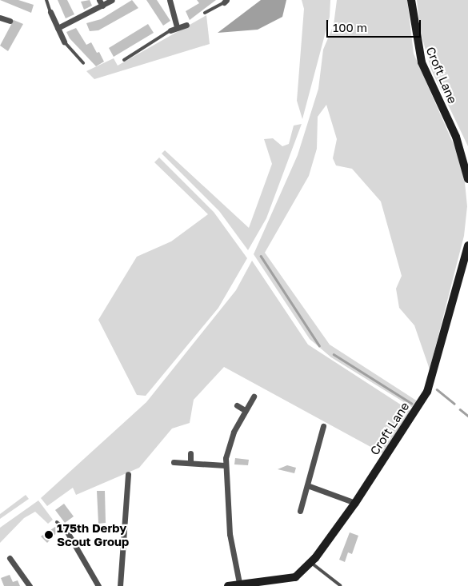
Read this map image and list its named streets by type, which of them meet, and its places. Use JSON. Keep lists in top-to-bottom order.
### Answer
{
  "streets": {
    "street": ["Croft Lane"]
  },
  "places": ["175th Derby Scout Group"],
  "scale_bar": "100 m"
}
